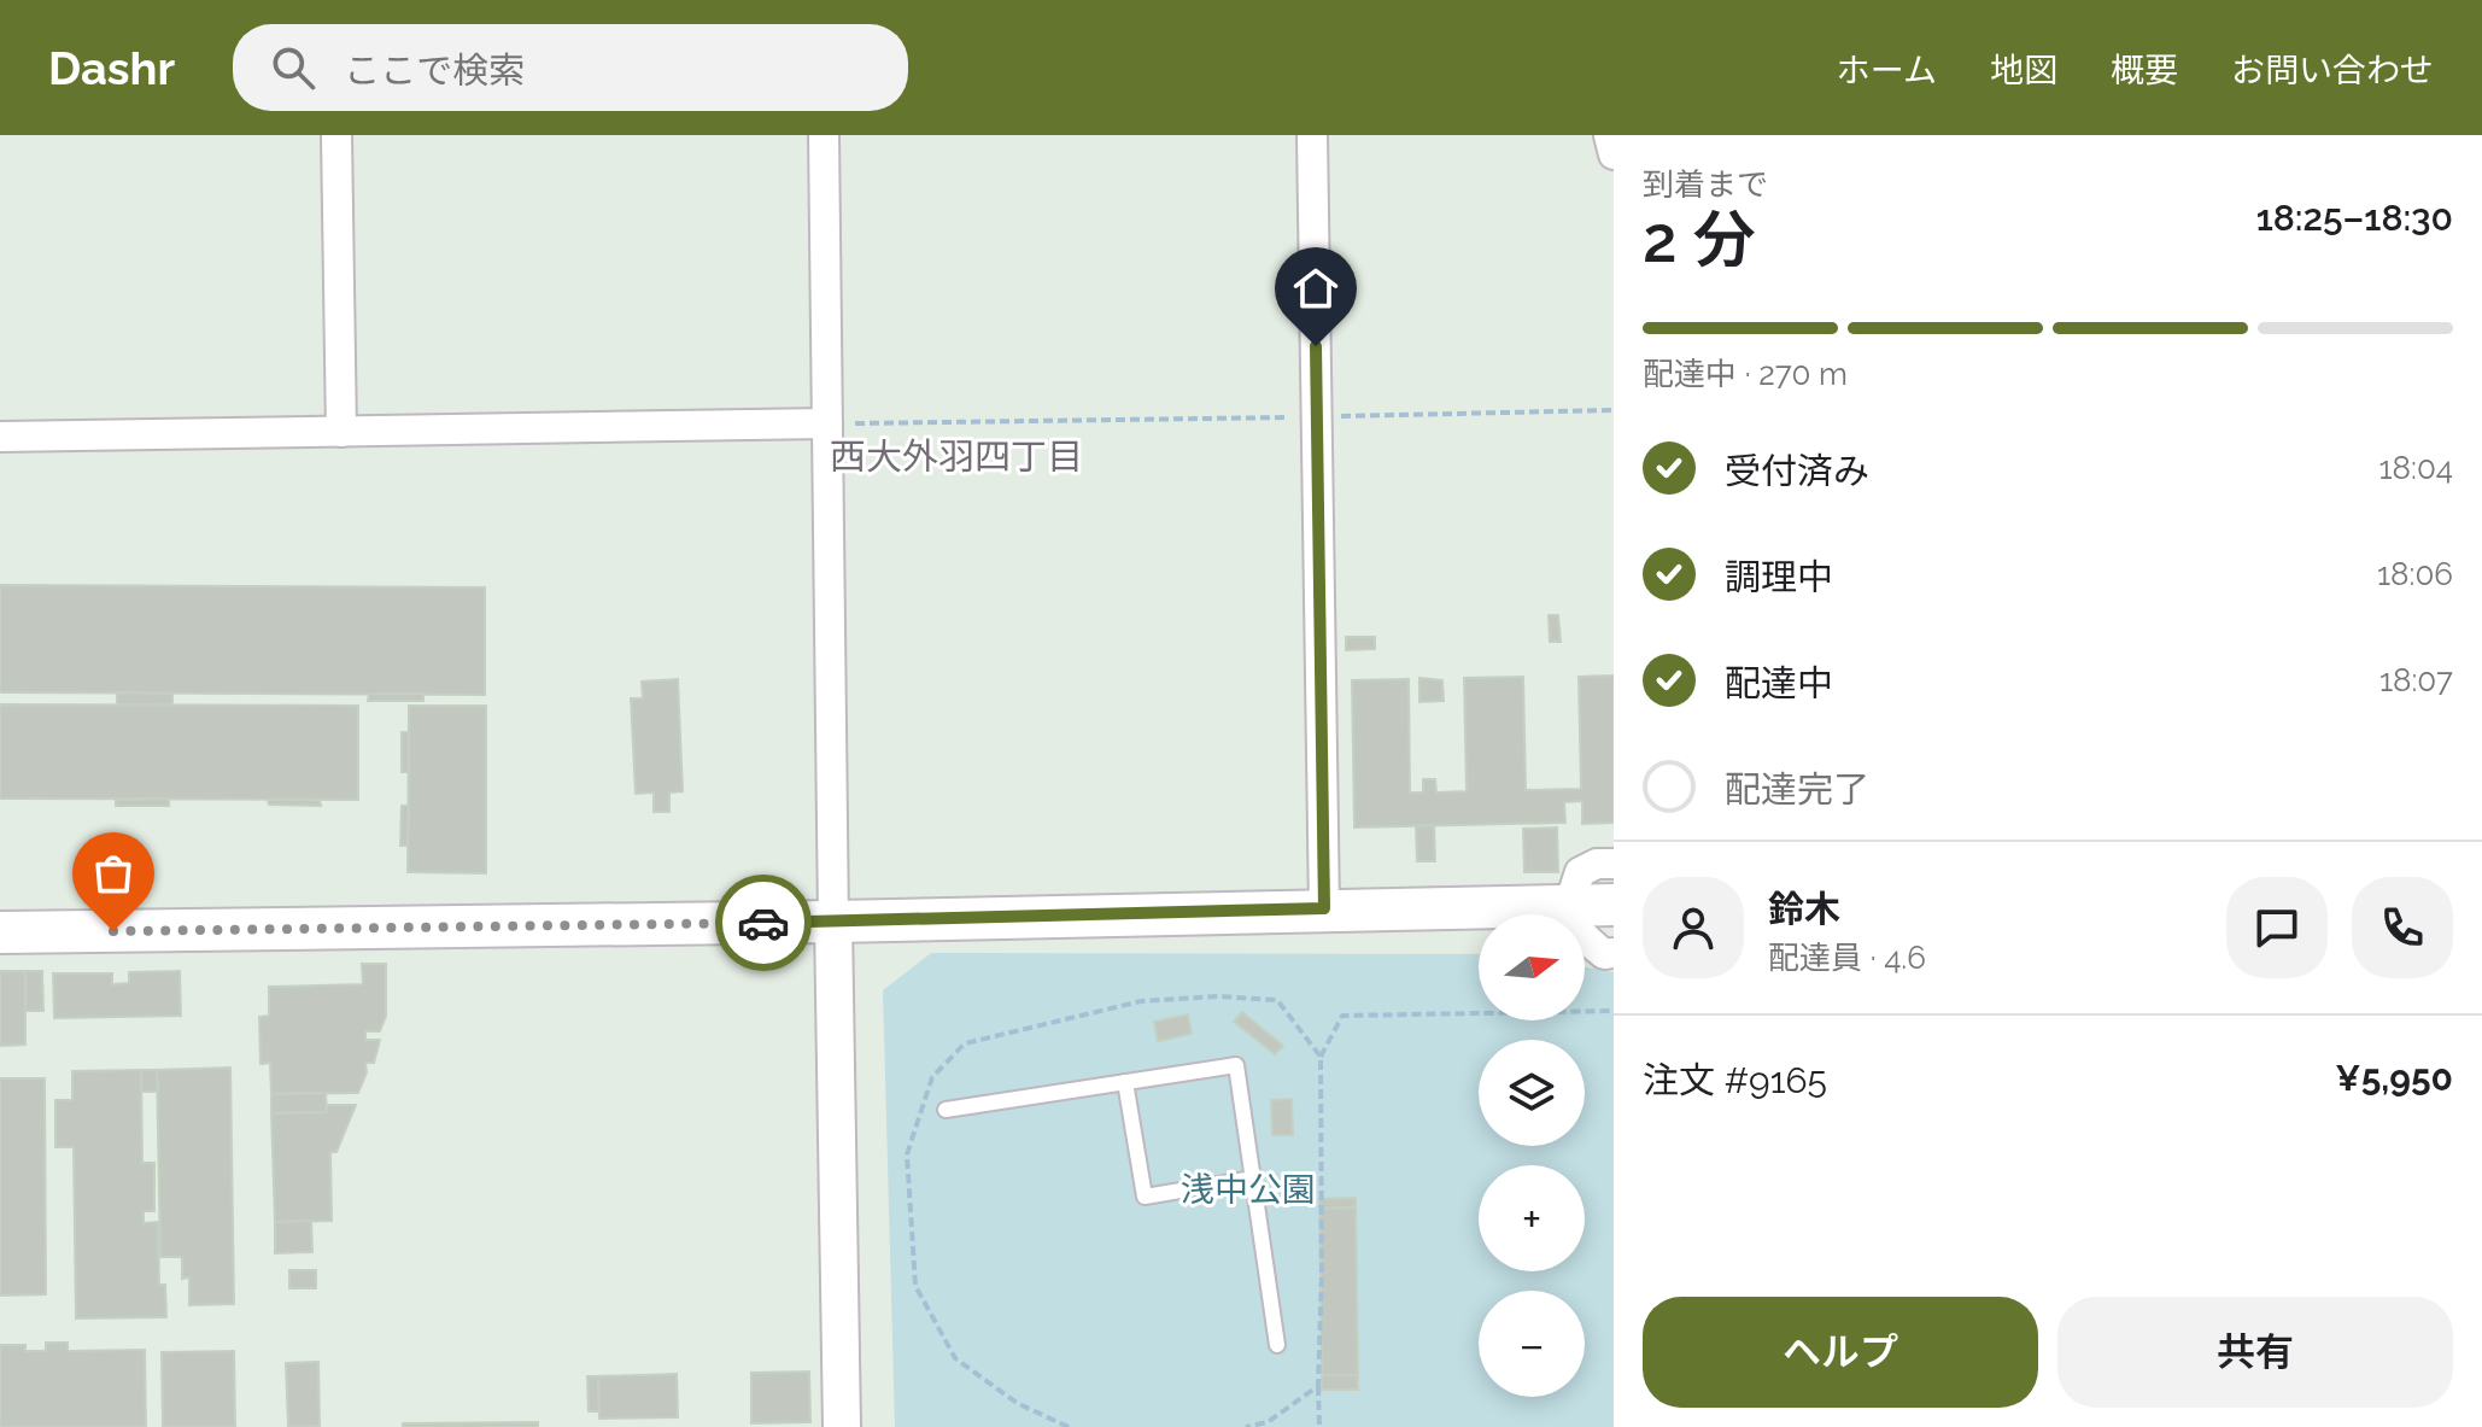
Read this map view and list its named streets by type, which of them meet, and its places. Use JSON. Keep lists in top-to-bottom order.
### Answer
{
  "districts": ["西大外羽四丁目"],
  "parks": ["浅中公園"],
  "north": "right",
  "page": {
    "header": "Dashr",
    "search": "ここで検索",
    "nav": [
      "ホーム",
      "地図",
      "概要",
      "お問い合わせ"
    ],
    "heading": ["2 分", "到着まで", "18:25–18:30"],
    "panel": [
      "鈴木",
      "配達員 · 4.6",
      "注文 #9165",
      "¥5,950"
    ],
    "bar": "配達中 · 270 m",
    "list": [
      ["受付済み", "18:04"],
      ["調理中", "18:06"],
      ["配達中", "18:07"],
      "配達完了"
    ],
    "map_buttons": ["+", "−"],
    "buttons": ["ヘルプ", "共有"]
  }
}
